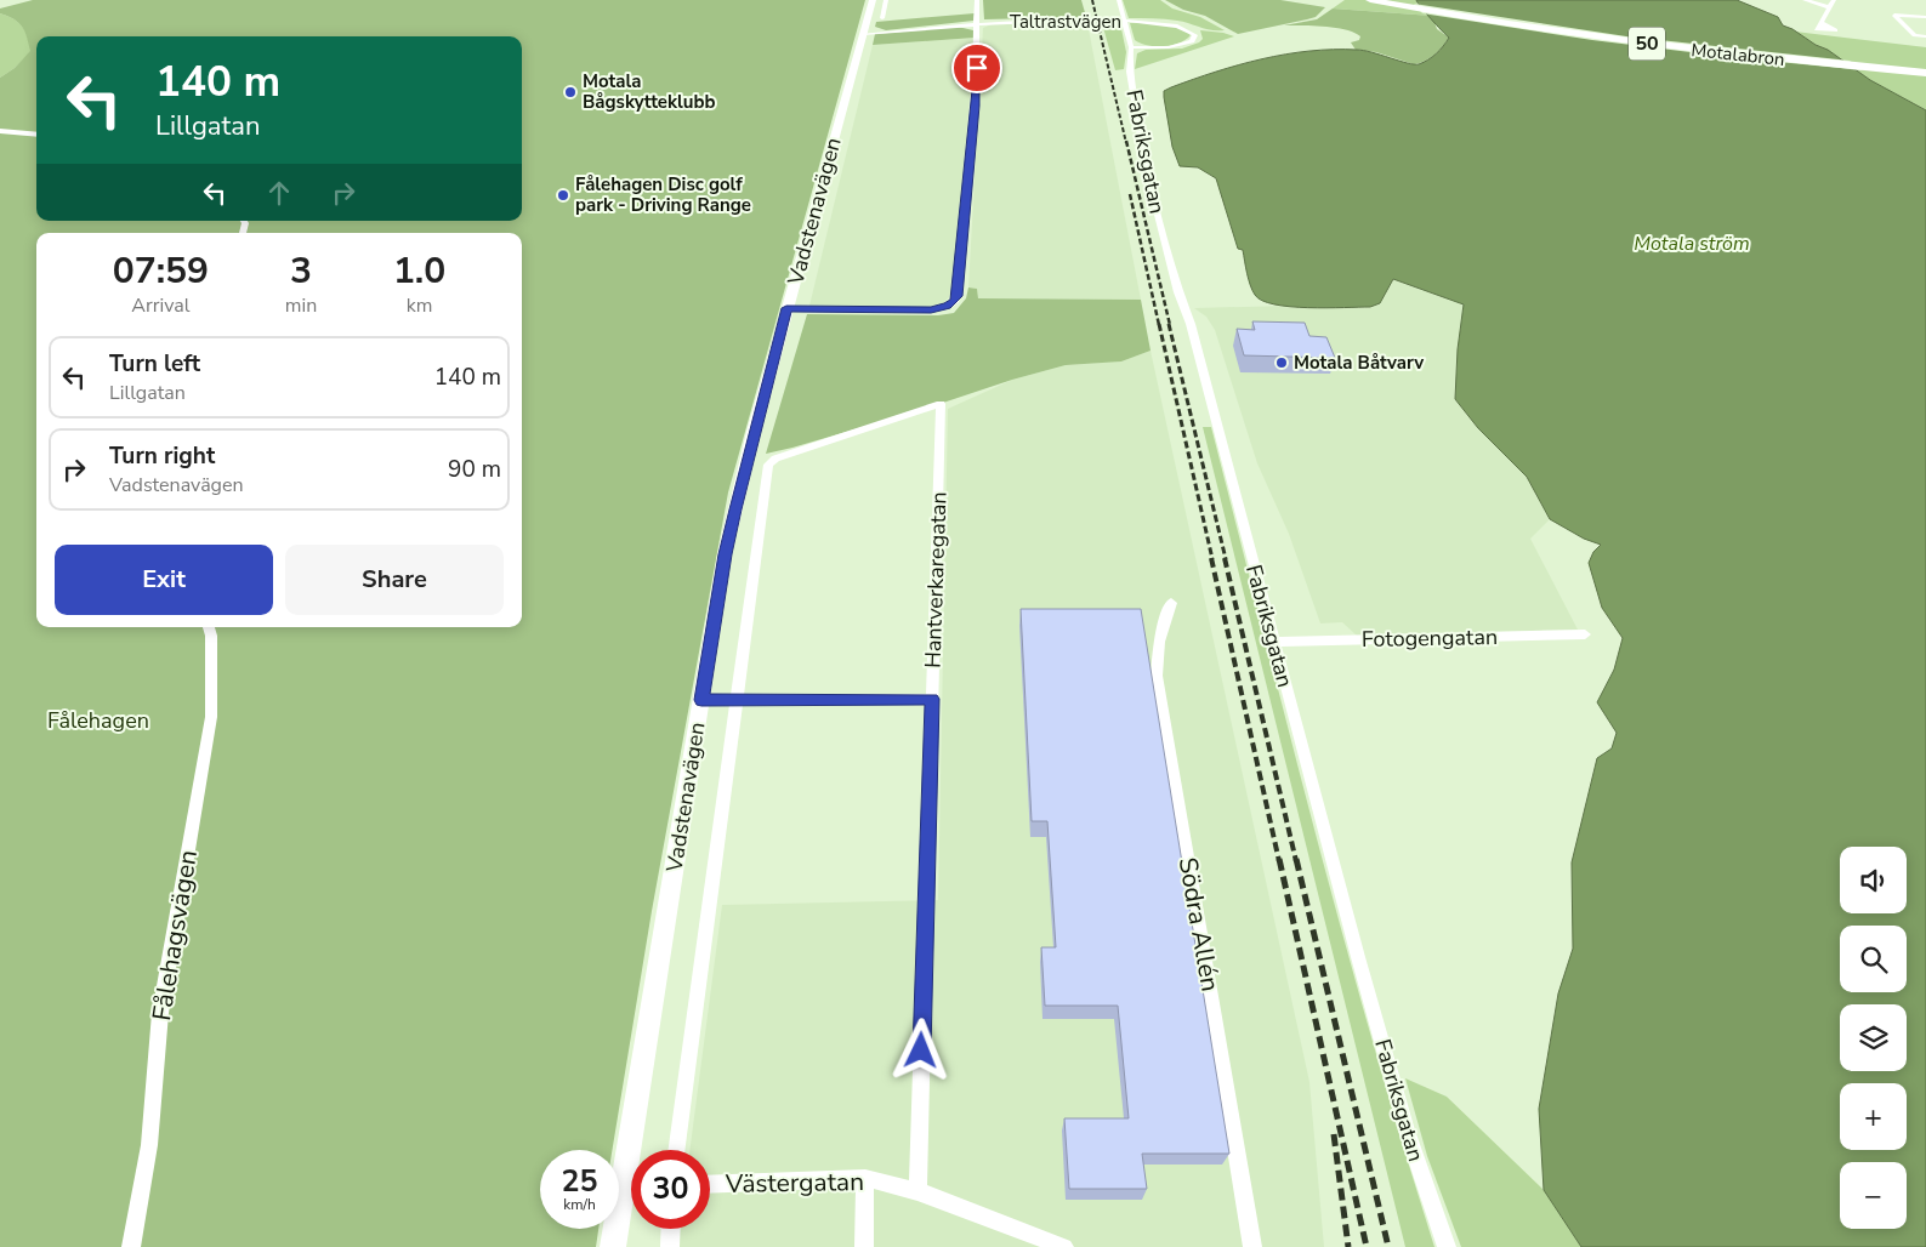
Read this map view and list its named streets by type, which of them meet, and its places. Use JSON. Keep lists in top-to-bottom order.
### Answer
{
  "streets": {
    "highway": ["50", "Motalabron"],
    "main road": ["Vadstenavägen"],
    "street": [
      "Taltrastvägen",
      "Fabriksgatan",
      "Hantverkaregatan",
      "Fotogengatan",
      "Södra Allén",
      "Fålehagsvägen",
      "Västergatan"
    ]
  },
  "crossings": [
    ["Taltrastvägen", "Fabriksgatan"],
    ["Taltrastvägen", "Vadstenavägen"],
    ["Fabriksgatan", "Fotogengatan"],
    ["Vadstenavägen", "Hantverkaregatan"],
    ["Hantverkaregatan", "Västergatan"]
  ],
  "water": ["Motala ström"],
  "parks": ["Fålehagen"],
  "places": ["Motala Bågskytteklubb", "Fålehagen Disc golf park - Driving Range", "Motala Båtvarv"],
  "page": {
    "turn": ["140 m", "Lillgatan"],
    "eta": [
      "07:59",
      "Arrival",
      "3",
      "min",
      "1.0",
      "km"
    ],
    "list": [
      {
        "name": "Turn left",
        "note": "Lillgatan",
        "value": "140 m"
      },
      {
        "name": "Turn right",
        "note": "Vadstenavägen",
        "value": "90 m"
      }
    ],
    "buttons": ["Exit", "Share"],
    "map_buttons": ["+", "−"],
    "speed": "25 km/h",
    "limit": "30"
  }
}
